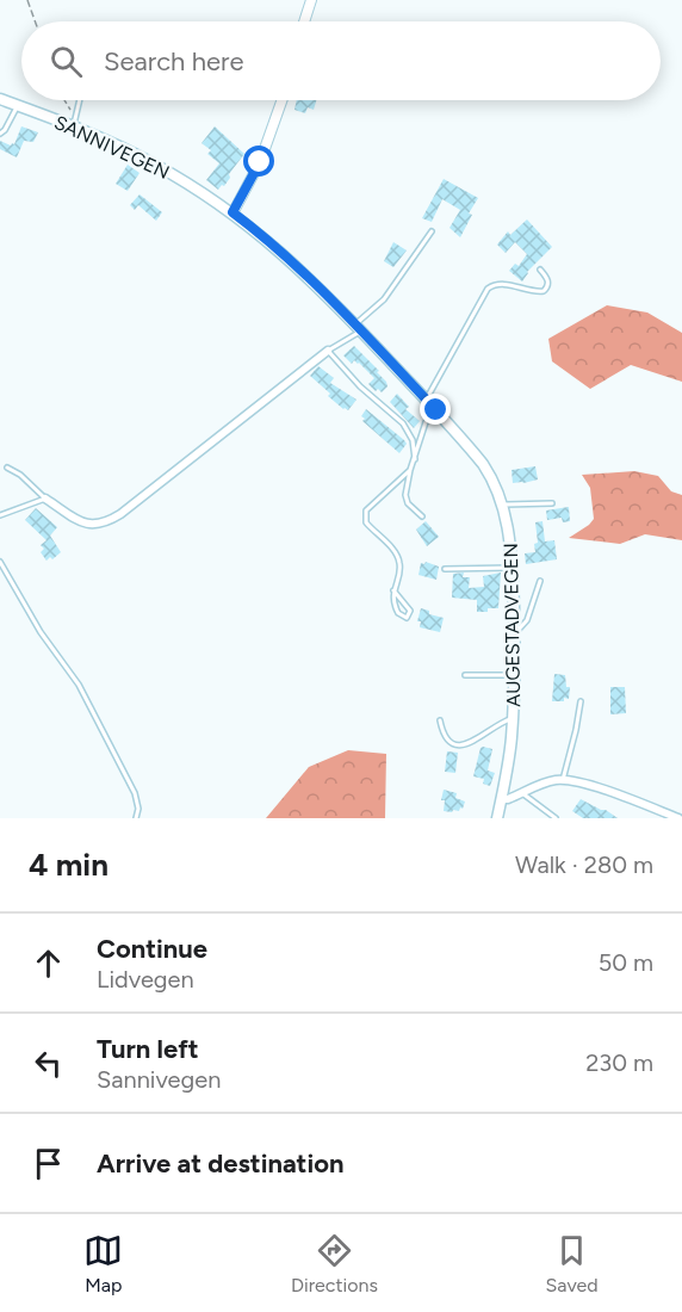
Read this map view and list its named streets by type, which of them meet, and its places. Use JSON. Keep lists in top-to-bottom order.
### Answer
{
  "streets": {
    "main road": ["SANNIVEGEN", "AUGESTADVEGEN"]
  },
  "crossings": [
    ["SANNIVEGEN", "AUGESTADVEGEN"]
  ],
  "page": {
    "search": "Search here",
    "heading": ["4 min", "Walk · 280 m"],
    "list": [
      ["Continue", "Lidvegen", "50 m"],
      ["Turn left", "Sannivegen", "230 m"],
      "Arrive at destination"
    ],
    "nav": ["Map", "Directions", "Saved"]
  }
}
